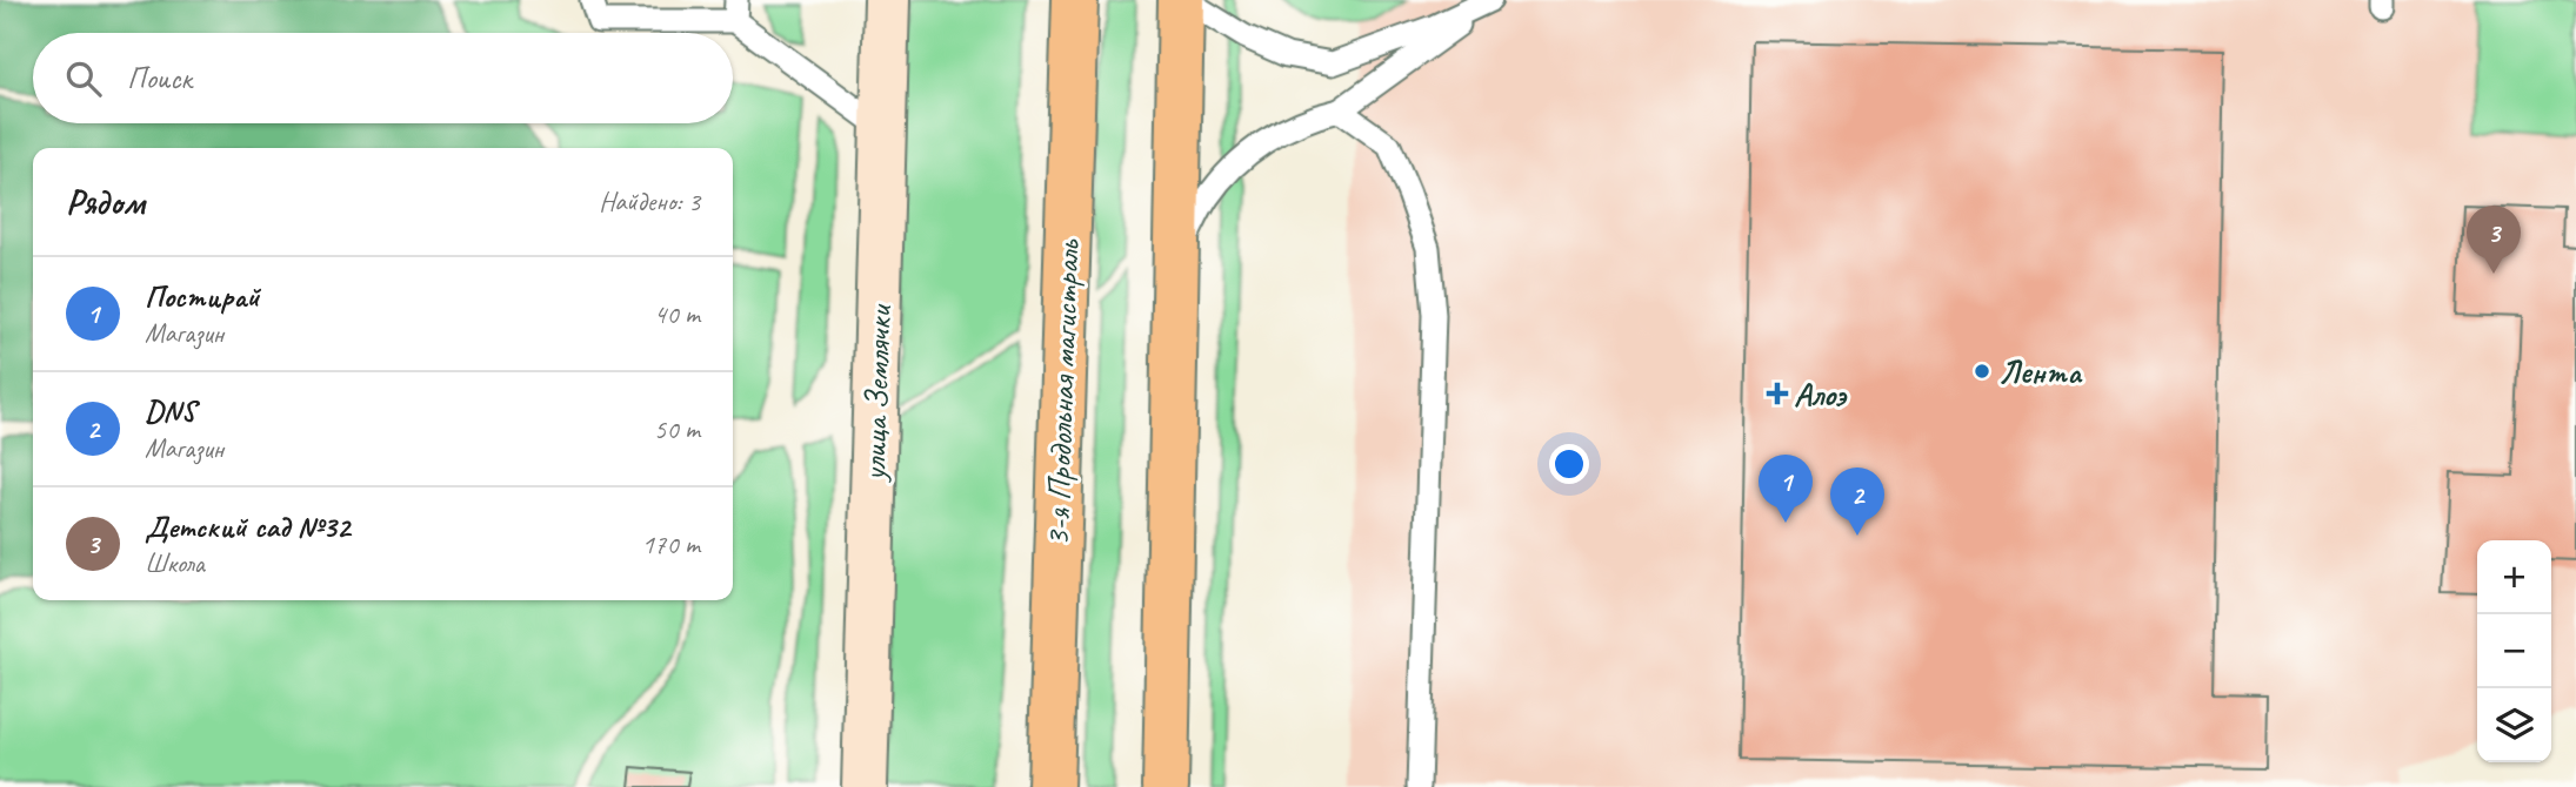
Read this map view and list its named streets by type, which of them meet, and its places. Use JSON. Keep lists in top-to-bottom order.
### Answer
{
  "streets": {
    "highway": ["3-я Продольная магистраль"],
    "main road": ["улица Землячки"]
  },
  "places": {
    "other": ["Лента"],
    "health": ["Алоэ"]
  },
  "page": {
    "search": "Поиск",
    "heading": ["Рядом", "Найдено: 3"],
    "pins": ["3", "1", "2"],
    "list": [
      {
        "mark": "1",
        "name": "Постирай",
        "note": "Магазин",
        "value": "40 m"
      },
      {
        "mark": "2",
        "name": "DNS",
        "note": "Магазин",
        "value": "50 m"
      },
      {
        "mark": "3",
        "name": "Детский сад №32",
        "note": "Школа",
        "value": "170 m"
      }
    ],
    "map_buttons": ["+", "−"]
  }
}
